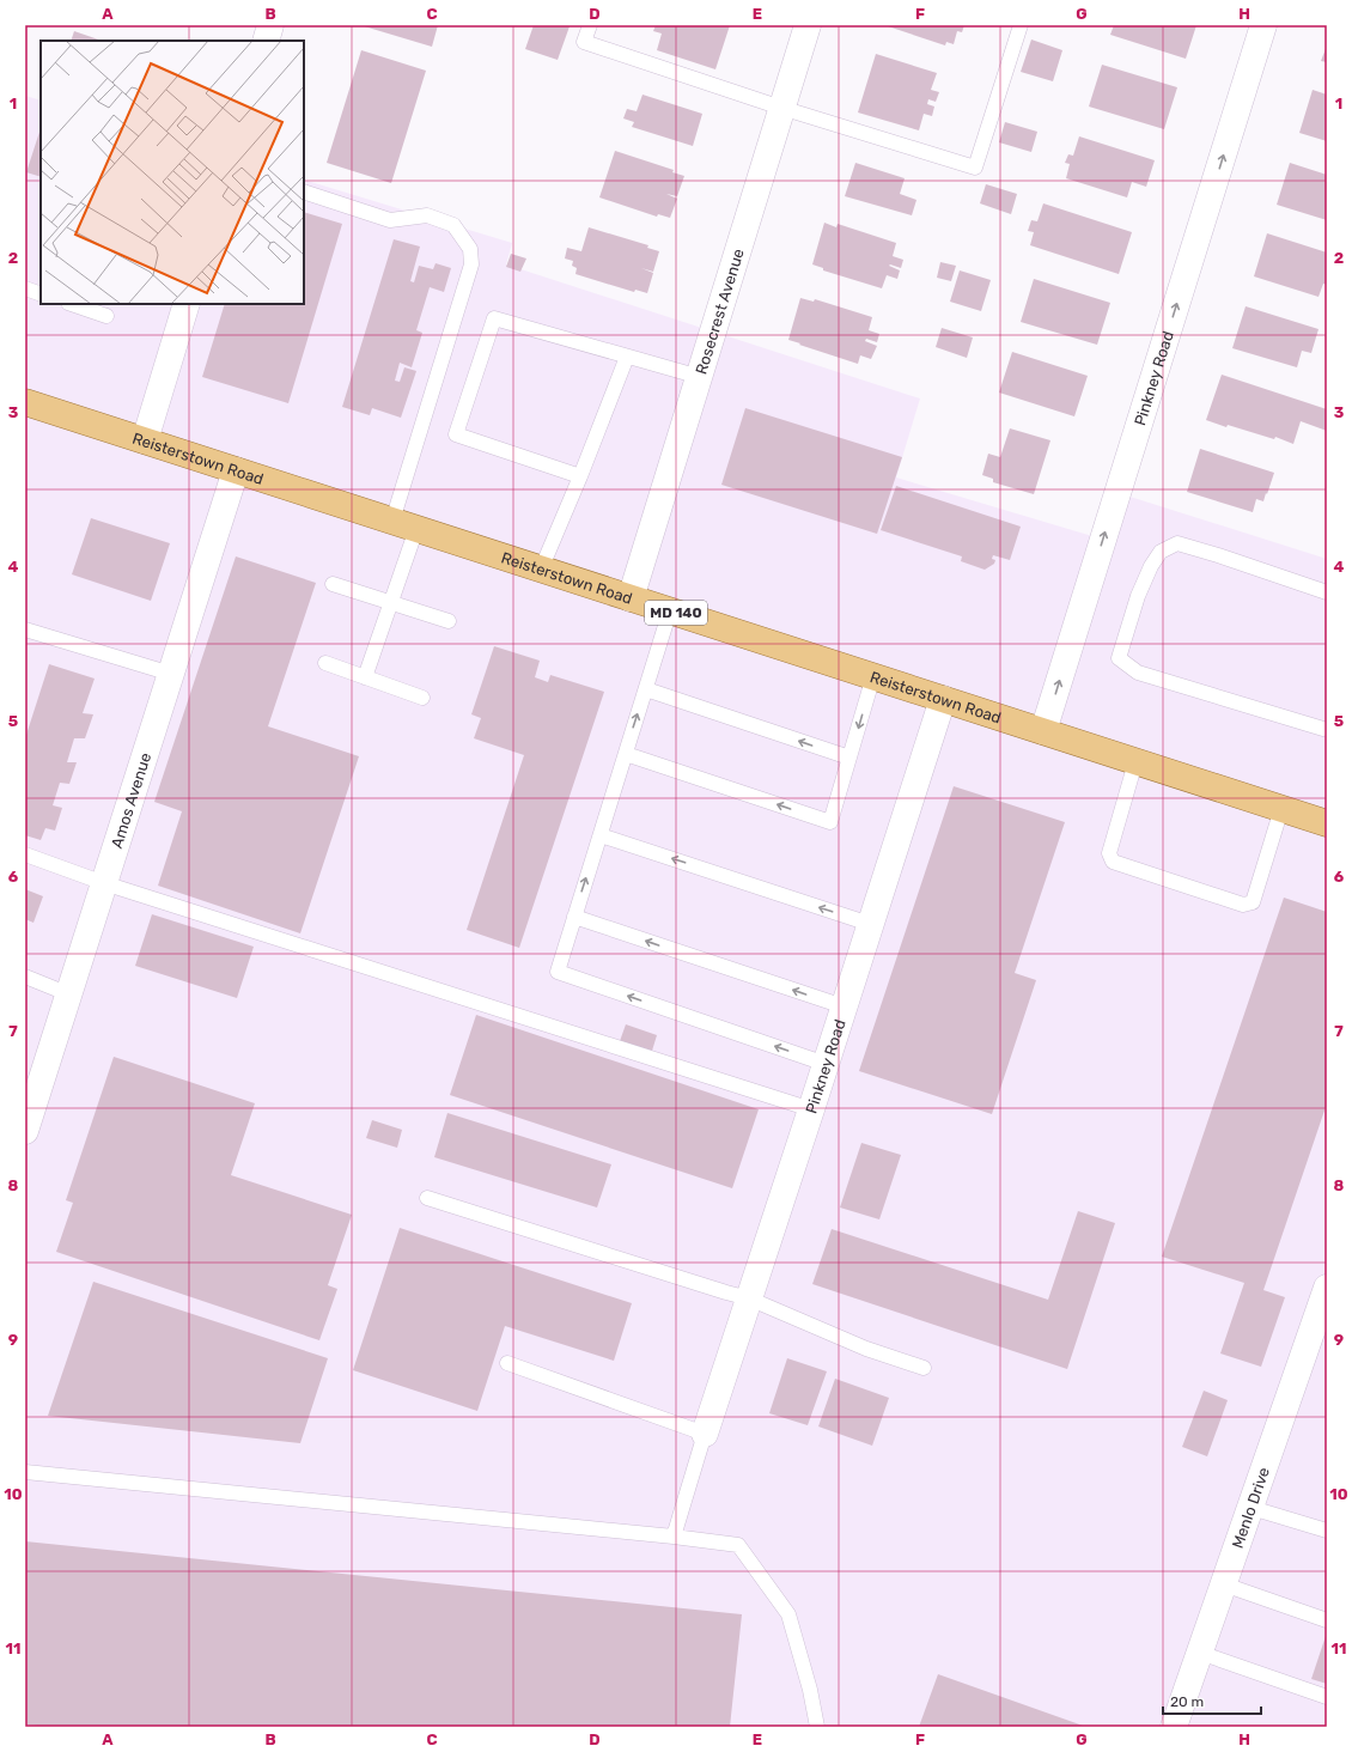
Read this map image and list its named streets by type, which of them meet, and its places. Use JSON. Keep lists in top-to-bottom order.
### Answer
{
  "streets": {
    "main road": ["Reisterstown Road", "MD 140"],
    "street": [
      "Rosecrest Avenue",
      "Pinkney Road",
      "Amos Avenue",
      "Menlo Drive"
    ]
  },
  "crossings": [
    ["Rosecrest Avenue", "Reisterstown Road"],
    ["Pinkney Road", "Reisterstown Road"],
    ["Reisterstown Road", "Amos Avenue"]
  ],
  "one_way": ["Pinkney Road"],
  "scale_bar": "20 m",
  "grid": {
    "columns": [
      "A",
      "B",
      "C",
      "D",
      "E",
      "F",
      "G",
      "H"
    ],
    "rows": [
      "1",
      "2",
      "3",
      "4",
      "5",
      "6",
      "7",
      "8",
      "9",
      "10",
      "11"
    ]
  }
}
